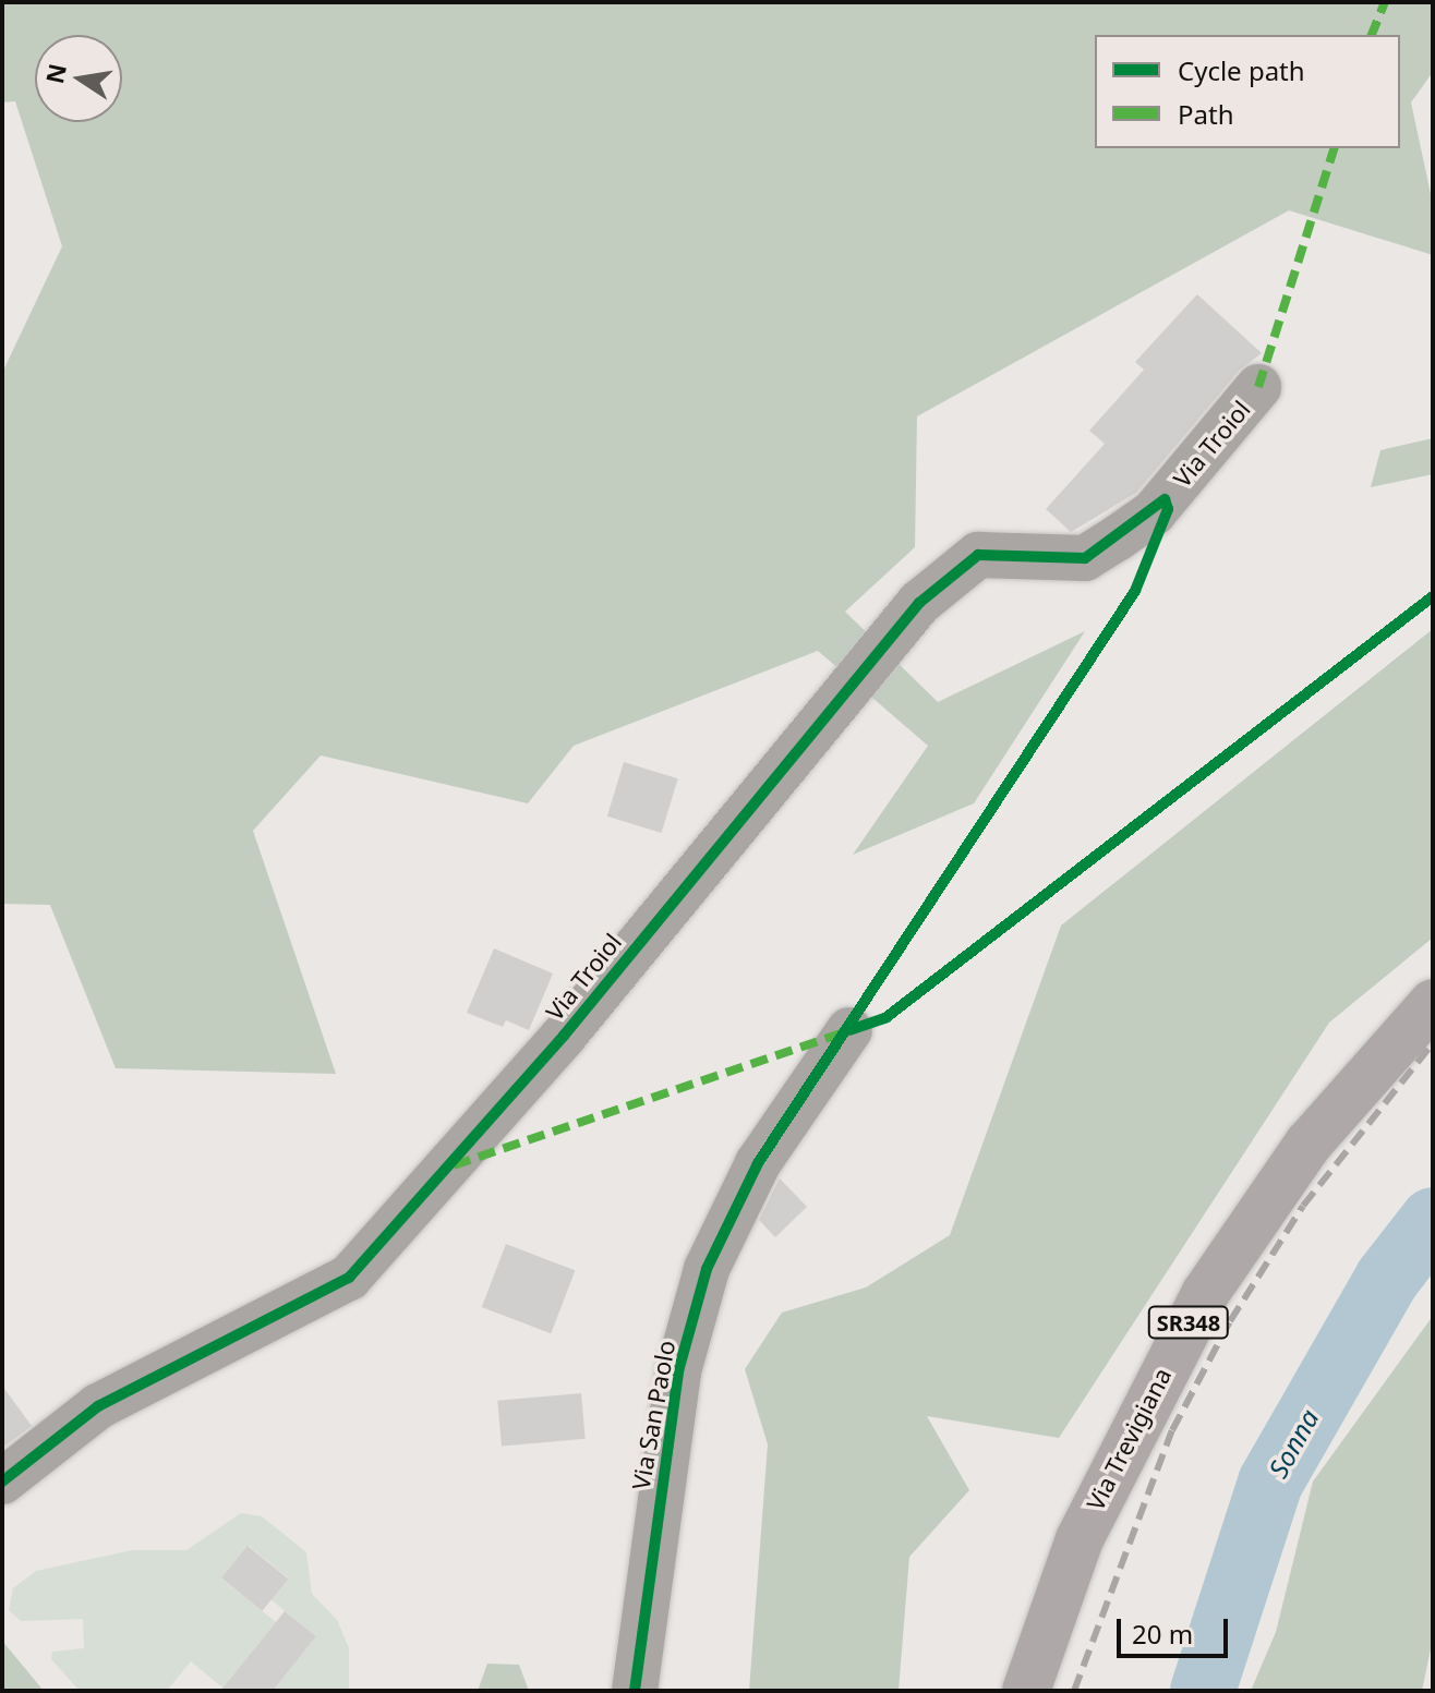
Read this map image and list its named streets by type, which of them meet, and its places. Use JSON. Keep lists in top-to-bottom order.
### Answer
{
  "streets": {
    "main road": ["SR348", "Via Trevigiana"],
    "street": ["Via Troiol", "Via San Paolo"]
  },
  "water": ["Sonna"],
  "legend": ["Cycle path", "Path"],
  "scale_bar": "20 m",
  "north": "left"
}
